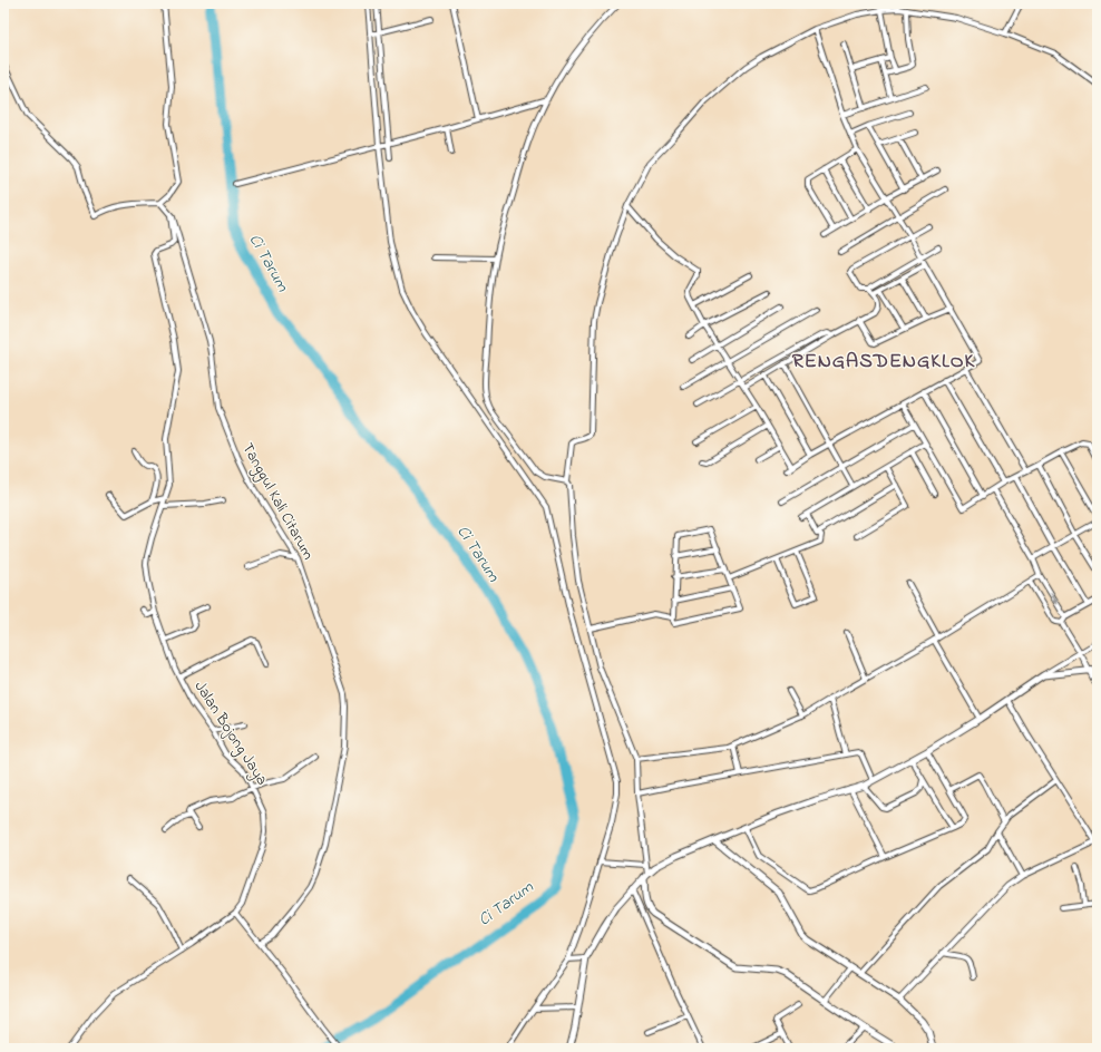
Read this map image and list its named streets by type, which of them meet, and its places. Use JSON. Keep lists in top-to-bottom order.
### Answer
{
  "streets": {
    "street": ["Tanggul Kali Citarum", "Jalan Bojong Jaya"]
  },
  "crossings": [
    ["Tanggul Kali Citarum", "Jalan Bojong Jaya"]
  ],
  "districts": ["RENGASDENGKLOK"],
  "water": ["Ci Tarum"]
}
